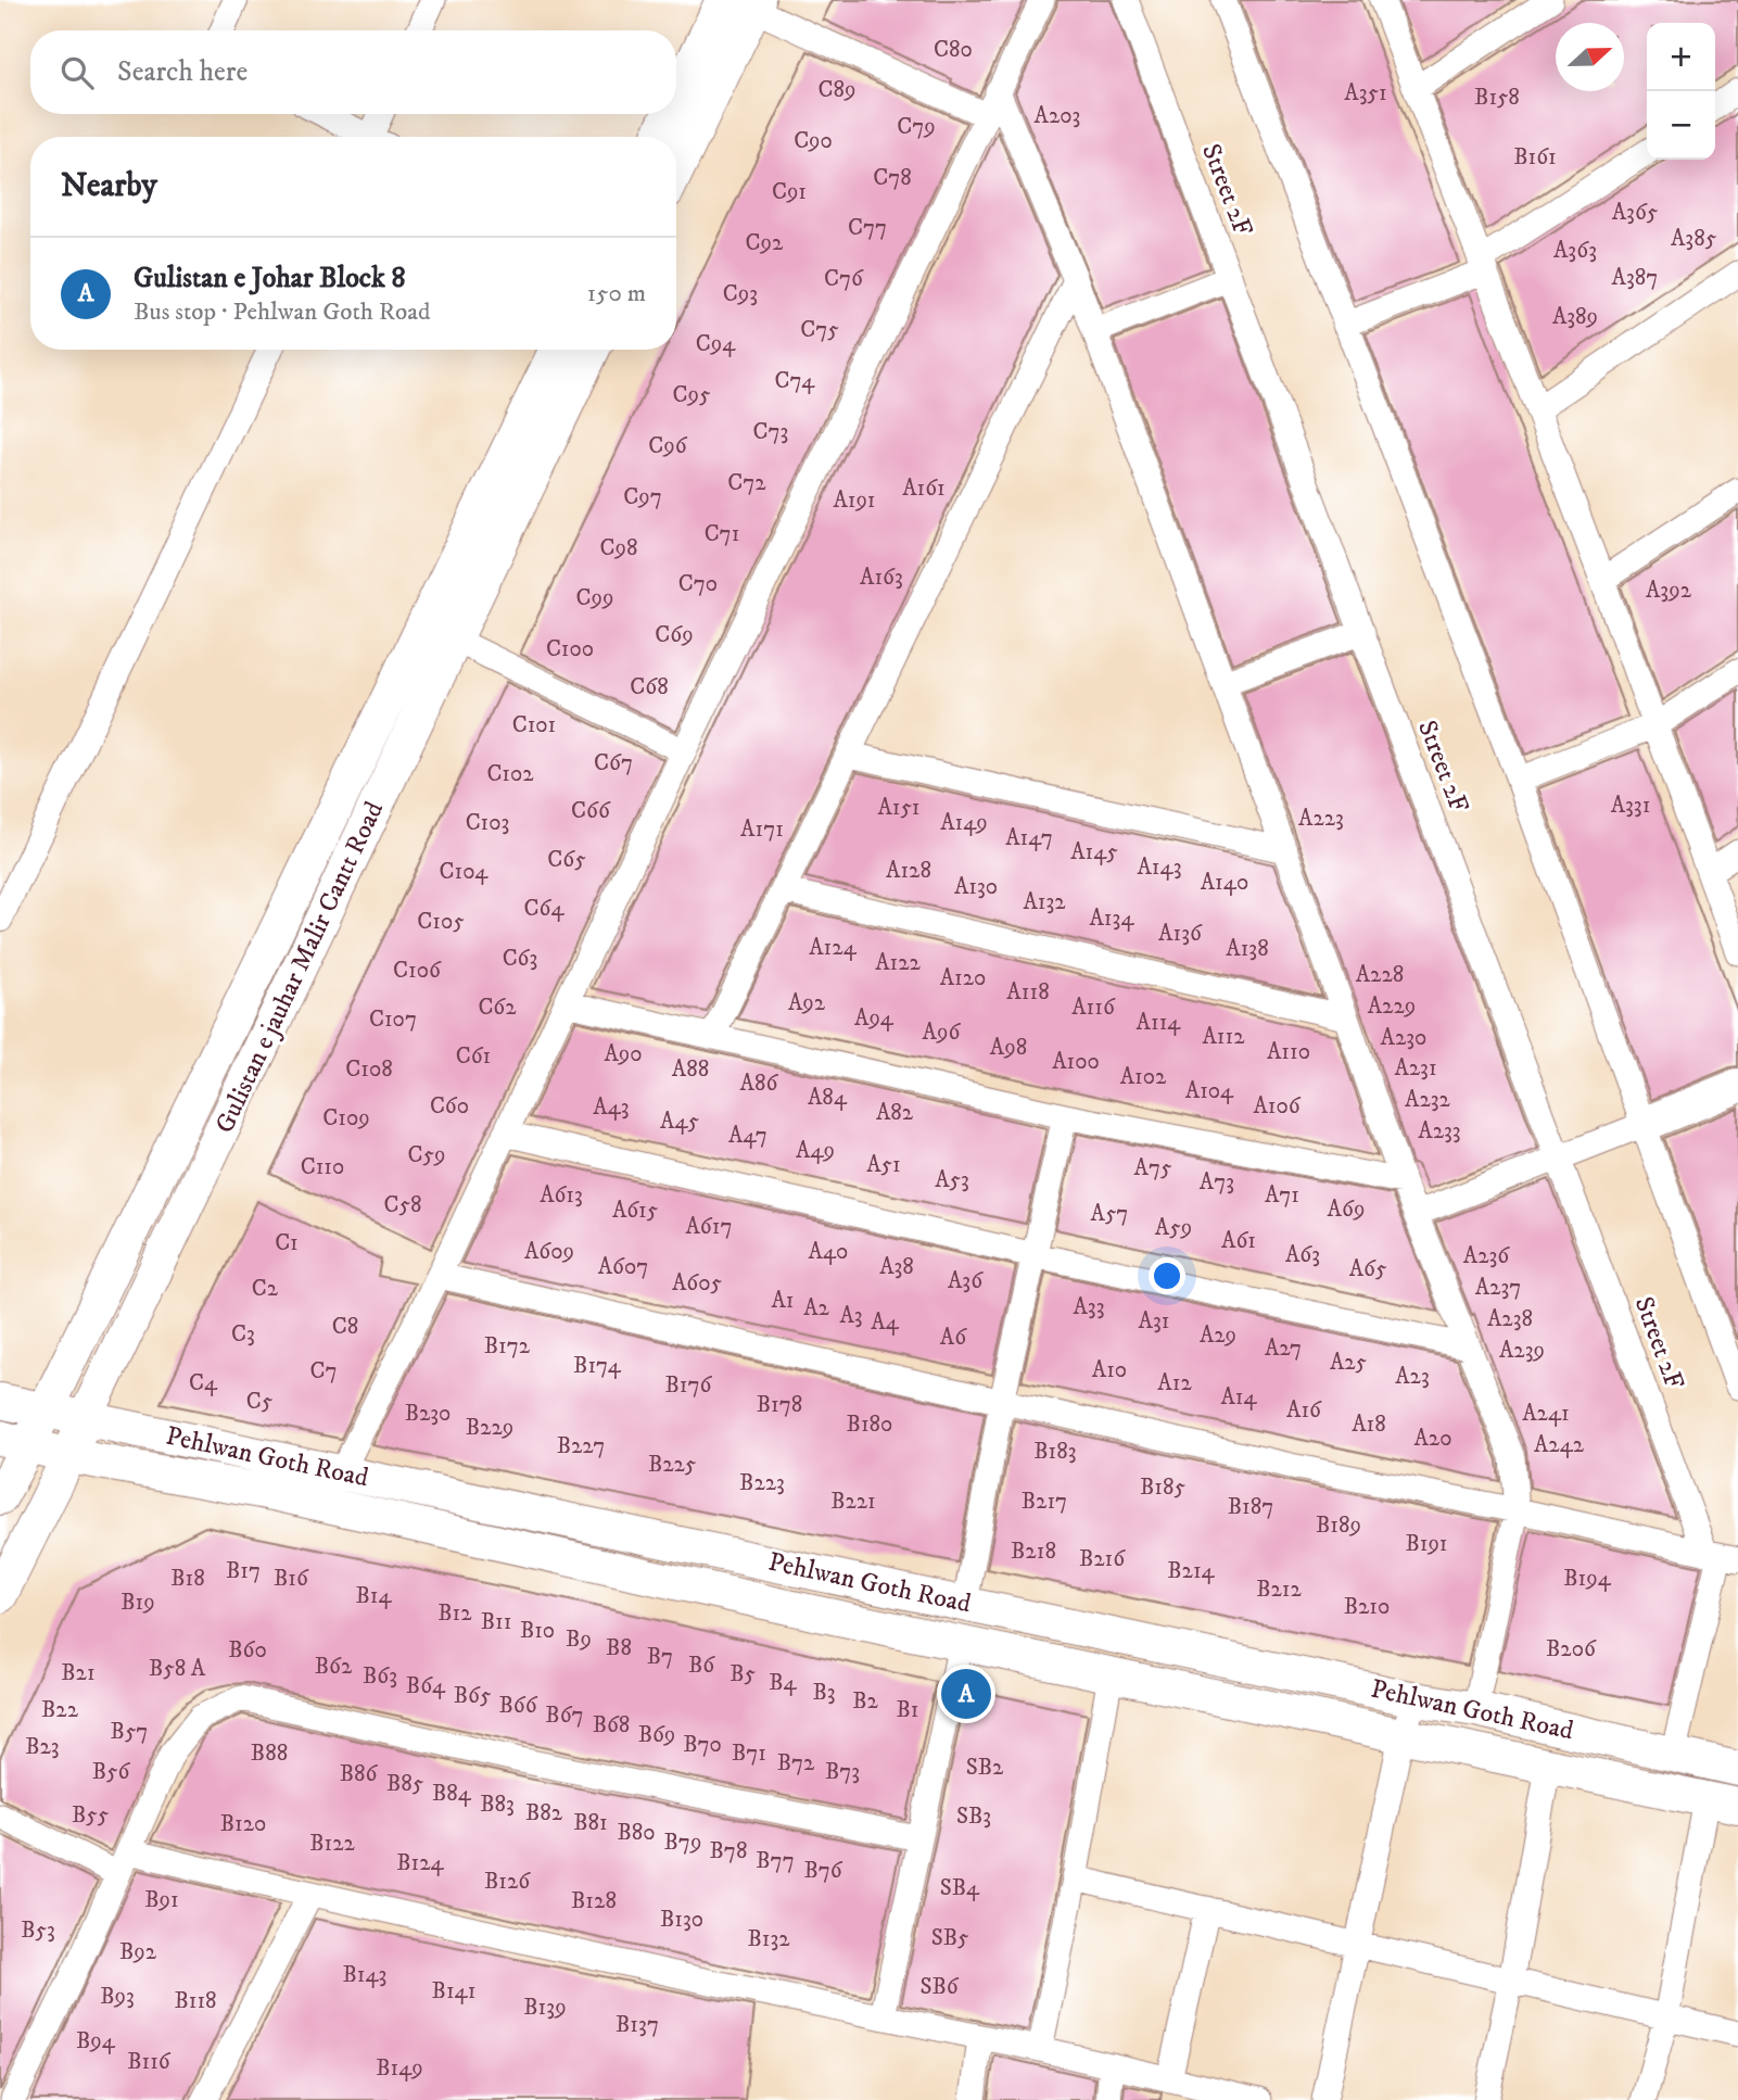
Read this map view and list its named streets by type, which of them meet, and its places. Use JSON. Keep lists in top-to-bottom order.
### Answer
{
  "streets": {
    "main road": ["Gulistan e jauhar Malir Cantt Road", "Pehlwan Goth Road"],
    "street": ["Street 2F"]
  },
  "crossings": [
    ["Gulistan e jauhar Malir Cantt Road", "Pehlwan Goth Road"]
  ],
  "house_numbers": [
    "C80",
    "C89",
    "A351",
    "B158",
    "A203",
    "C79",
    "C90",
    "B161",
    "C78",
    "C91",
    "A365",
    "C77",
    "A385",
    "C92",
    "A363",
    "A387",
    "C76",
    "C93",
    "A389",
    "C75",
    "C94",
    "C74",
    "C95",
    "C73",
    "C96",
    "C72",
    "A161",
    "C97",
    "A191",
    "C71",
    "C98",
    "A163",
    "C70",
    "A392",
    "C99",
    "C69",
    "C100",
    "C68",
    "C101",
    "C67",
    "C102",
    "A331",
    "A151",
    "C66",
    "A223",
    "C103",
    "A149",
    "A171",
    "A147",
    "A145",
    "C65",
    "A143",
    "A128",
    "C104",
    "A140",
    "A130",
    "A132",
    "C64",
    "A134",
    "C105",
    "A136",
    "A124",
    "A138",
    "C63",
    "A122",
    "C106",
    "A228",
    "A120",
    "A118",
    "A92",
    "A229",
    "C62",
    "A116",
    "A94",
    "C107",
    "A114",
    "A96",
    "A112",
    "A230",
    "A98",
    "A110",
    "A90",
    "C61",
    "A100",
    "A231",
    "C108",
    "A88",
    "A102",
    "A86",
    "A104",
    "A84",
    "A232",
    "C60",
    "A106",
    "A43",
    "A82",
    "C109",
    "A45",
    "A233",
    "A47",
    "A49",
    "C59",
    "A51",
    "C110",
    "A75",
    "A53",
    "A73",
    "A613",
    "A71",
    "C58",
    "A69",
    "A615",
    "A57",
    "A617",
    "A59",
    "A61",
    "C1",
    "A609",
    "A40",
    "A63",
    "A236",
    "A607",
    "A38",
    "A65",
    "A36",
    "A605",
    "A237",
    "C2",
    "A1",
    "A33",
    "A2",
    "A3",
    "A238",
    "A31",
    "A4",
    "C8",
    "C3",
    "A29",
    "A6",
    "B172",
    "A27",
    "A239",
    "A25",
    "B174",
    "A10",
    "C7",
    "A23",
    "C4",
    "A12",
    "B176",
    "A14",
    "C5",
    "B178",
    "A16",
    "B230",
    "A241",
    "B180",
    "A18",
    "B229",
    "A20",
    "A242",
    "B227",
    "B183",
    "B225",
    "B223",
    "B185",
    "B221",
    "B217",
    "B187",
    "B189",
    "B191",
    "B218",
    "B216",
    "B17",
    "B214",
    "B18",
    "B16",
    "B194",
    "B212",
    "B14",
    "B19",
    "B210",
    "B12",
    "B11",
    "B10",
    "B9",
    "B8",
    "B206",
    "B60",
    "B7",
    "B6",
    "B62",
    "B58 A",
    "B21",
    "B5",
    "B63",
    "B4",
    "B64",
    "B3",
    "B65",
    "B2",
    "B66",
    "B22",
    "B1",
    "B67",
    "B68",
    "B57",
    "B69",
    "B70",
    "B23",
    "B88",
    "B71",
    "B72",
    "SB2",
    "B56",
    "B73",
    "B86",
    "B85",
    "B84",
    "B83",
    "B82",
    "B55",
    "SB3",
    "B81",
    "B120",
    "B80",
    "B79",
    "B122",
    "B78",
    "B77",
    "B124",
    "B76",
    "B126",
    "SB4",
    "B91",
    "B128",
    "B130",
    "B53",
    "SB5",
    "B132",
    "B92",
    "B143",
    "SB6",
    "B141",
    "B93",
    "B118",
    "B139",
    "B137",
    "B94",
    "B116",
    "B149"
  ],
  "north": "right",
  "page": {
    "map_buttons": ["+", "−"],
    "search": "Search here",
    "heading": "Nearby",
    "list": [
      {
        "mark": "A",
        "name": "Gulistan e Johar Block 8",
        "note": "Bus stop · Pehlwan Goth Road",
        "value": "150 m"
      }
    ],
    "pins": "A"
  }
}
